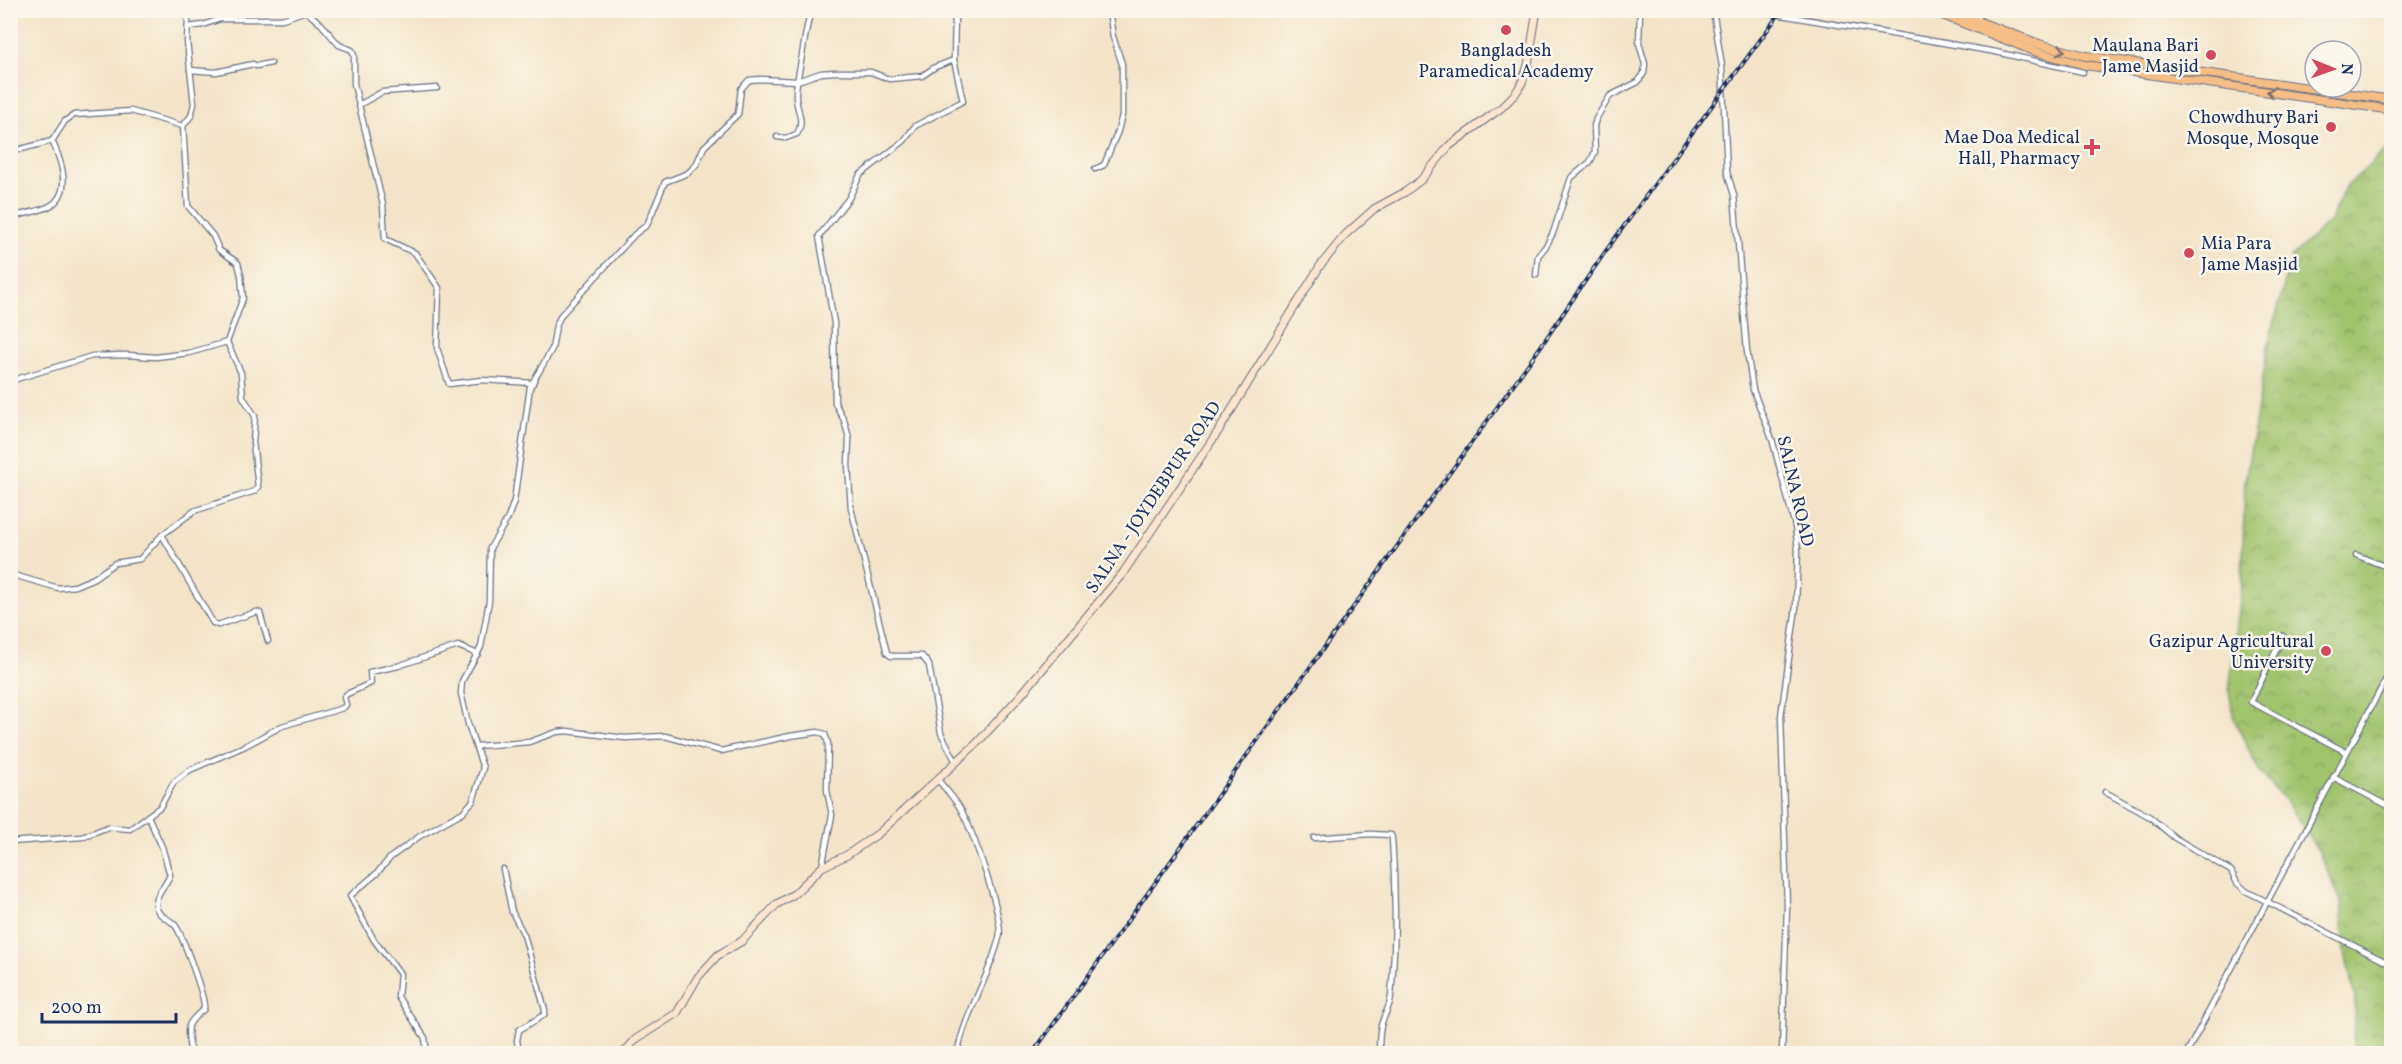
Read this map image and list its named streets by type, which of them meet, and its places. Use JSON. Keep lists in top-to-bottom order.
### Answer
{
  "streets": {
    "main road": ["SALNA - JOYDEBPUR ROAD"],
    "street": ["SALNA ROAD"]
  },
  "places": {
    "other": [
      "Bangladesh Paramedical Academy",
      "Maulana Bari Jame Masjid",
      "Chowdhury Bari Mosque, Mosque",
      "Mia Para Jame Masjid",
      "Gazipur Agricultural University"
    ],
    "health": ["Mae Doa Medical Hall, Pharmacy"]
  },
  "scale_bar": "200 m",
  "north": "right"
}
